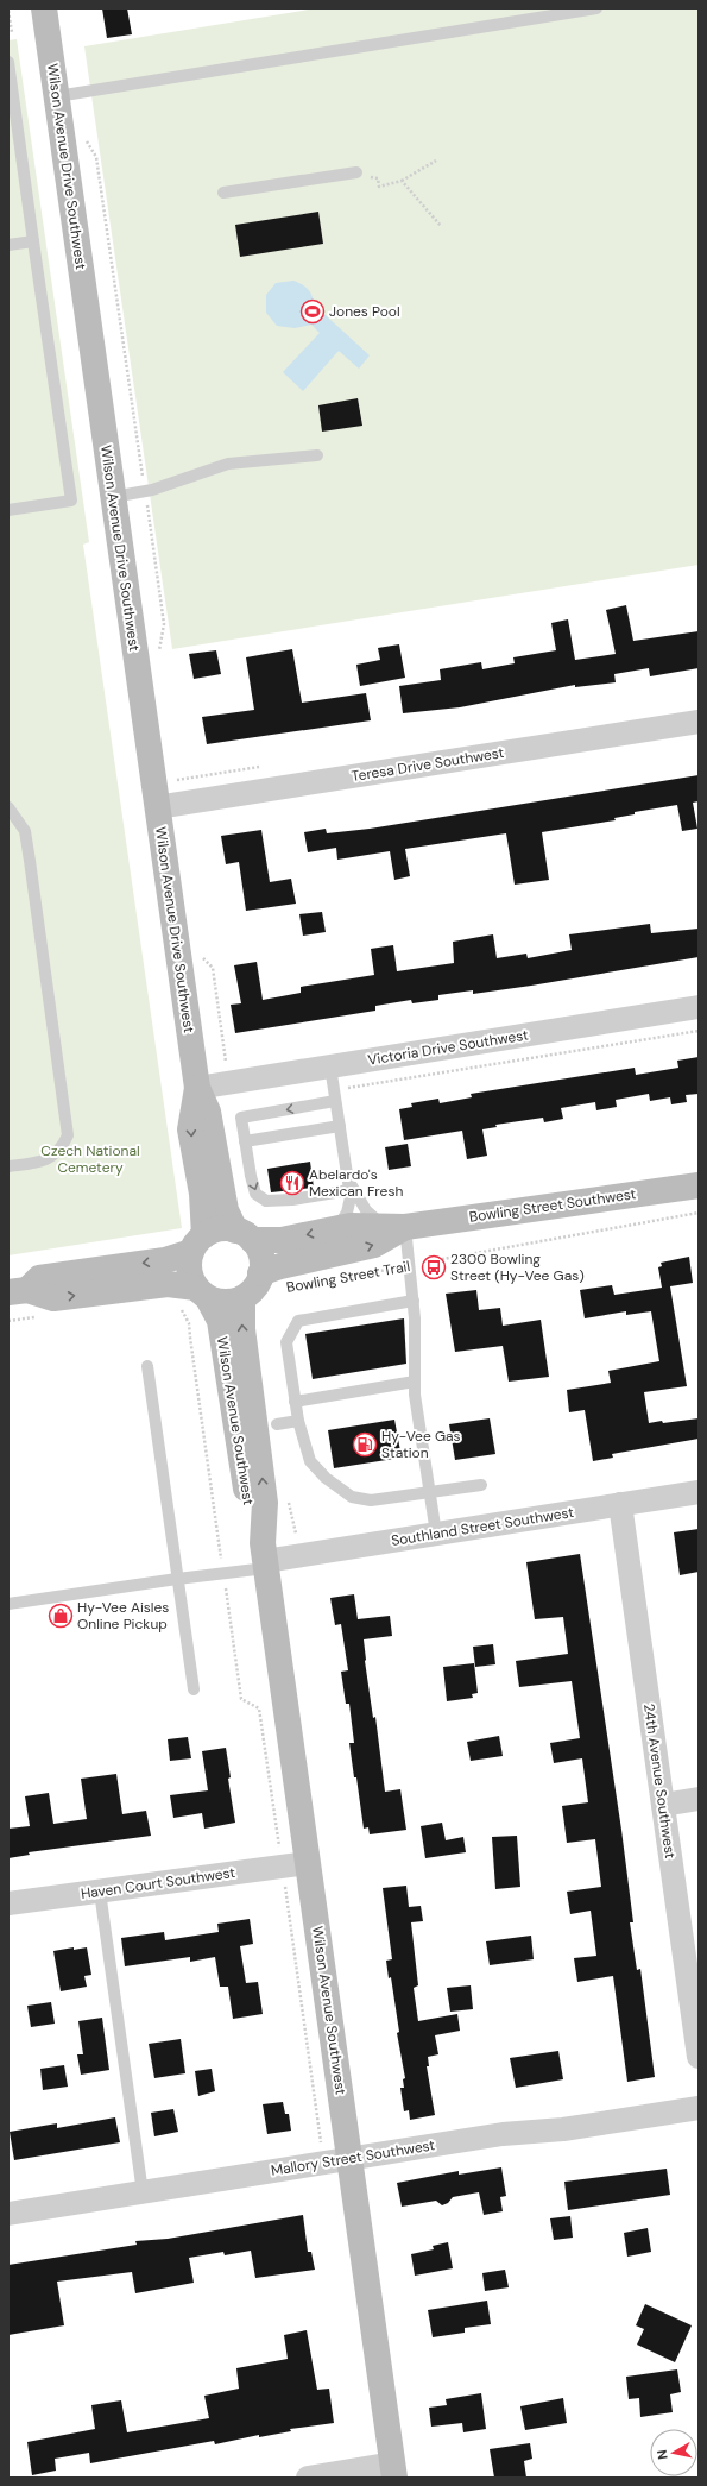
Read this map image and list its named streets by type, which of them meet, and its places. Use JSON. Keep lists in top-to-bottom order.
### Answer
{
  "streets": {
    "main road": ["Wilson Avenue Drive Southwest", "Bowling Street Southwest", "Wilson Avenue Southwest"],
    "street": [
      "Teresa Drive Southwest",
      "Victoria Drive Southwest",
      "Southland Street Southwest",
      "24th Avenue Southwest",
      "Haven Court Southwest",
      "Mallory Street Southwest"
    ],
    "path": ["Bowling Street Trail"]
  },
  "crossings": [
    ["Wilson Avenue Drive Southwest", "Teresa Drive Southwest"],
    ["Wilson Avenue Drive Southwest", "Victoria Drive Southwest"],
    ["Wilson Avenue Drive Southwest", "Bowling Street Southwest"],
    ["Wilson Avenue Drive Southwest", "Wilson Avenue Southwest"],
    ["Bowling Street Southwest", "Wilson Avenue Southwest"],
    ["Wilson Avenue Southwest", "Southland Street Southwest"],
    ["Wilson Avenue Southwest", "Haven Court Southwest"],
    ["Wilson Avenue Southwest", "Mallory Street Southwest"],
    ["Southland Street Southwest", "24th Avenue Southwest"]
  ],
  "parks": ["Czech National Cemetery"],
  "places": {
    "sports": ["Jones Pool"],
    "restaurant": ["Abelardo's Mexican Fresh"],
    "bus stop": ["2300 Bowling Street (Hy-Vee Gas)"],
    "fuel station": ["Hy-Vee Gas Station"],
    "shop": ["Hy-Vee Aisles Online Pickup"]
  },
  "north": "left"
}
